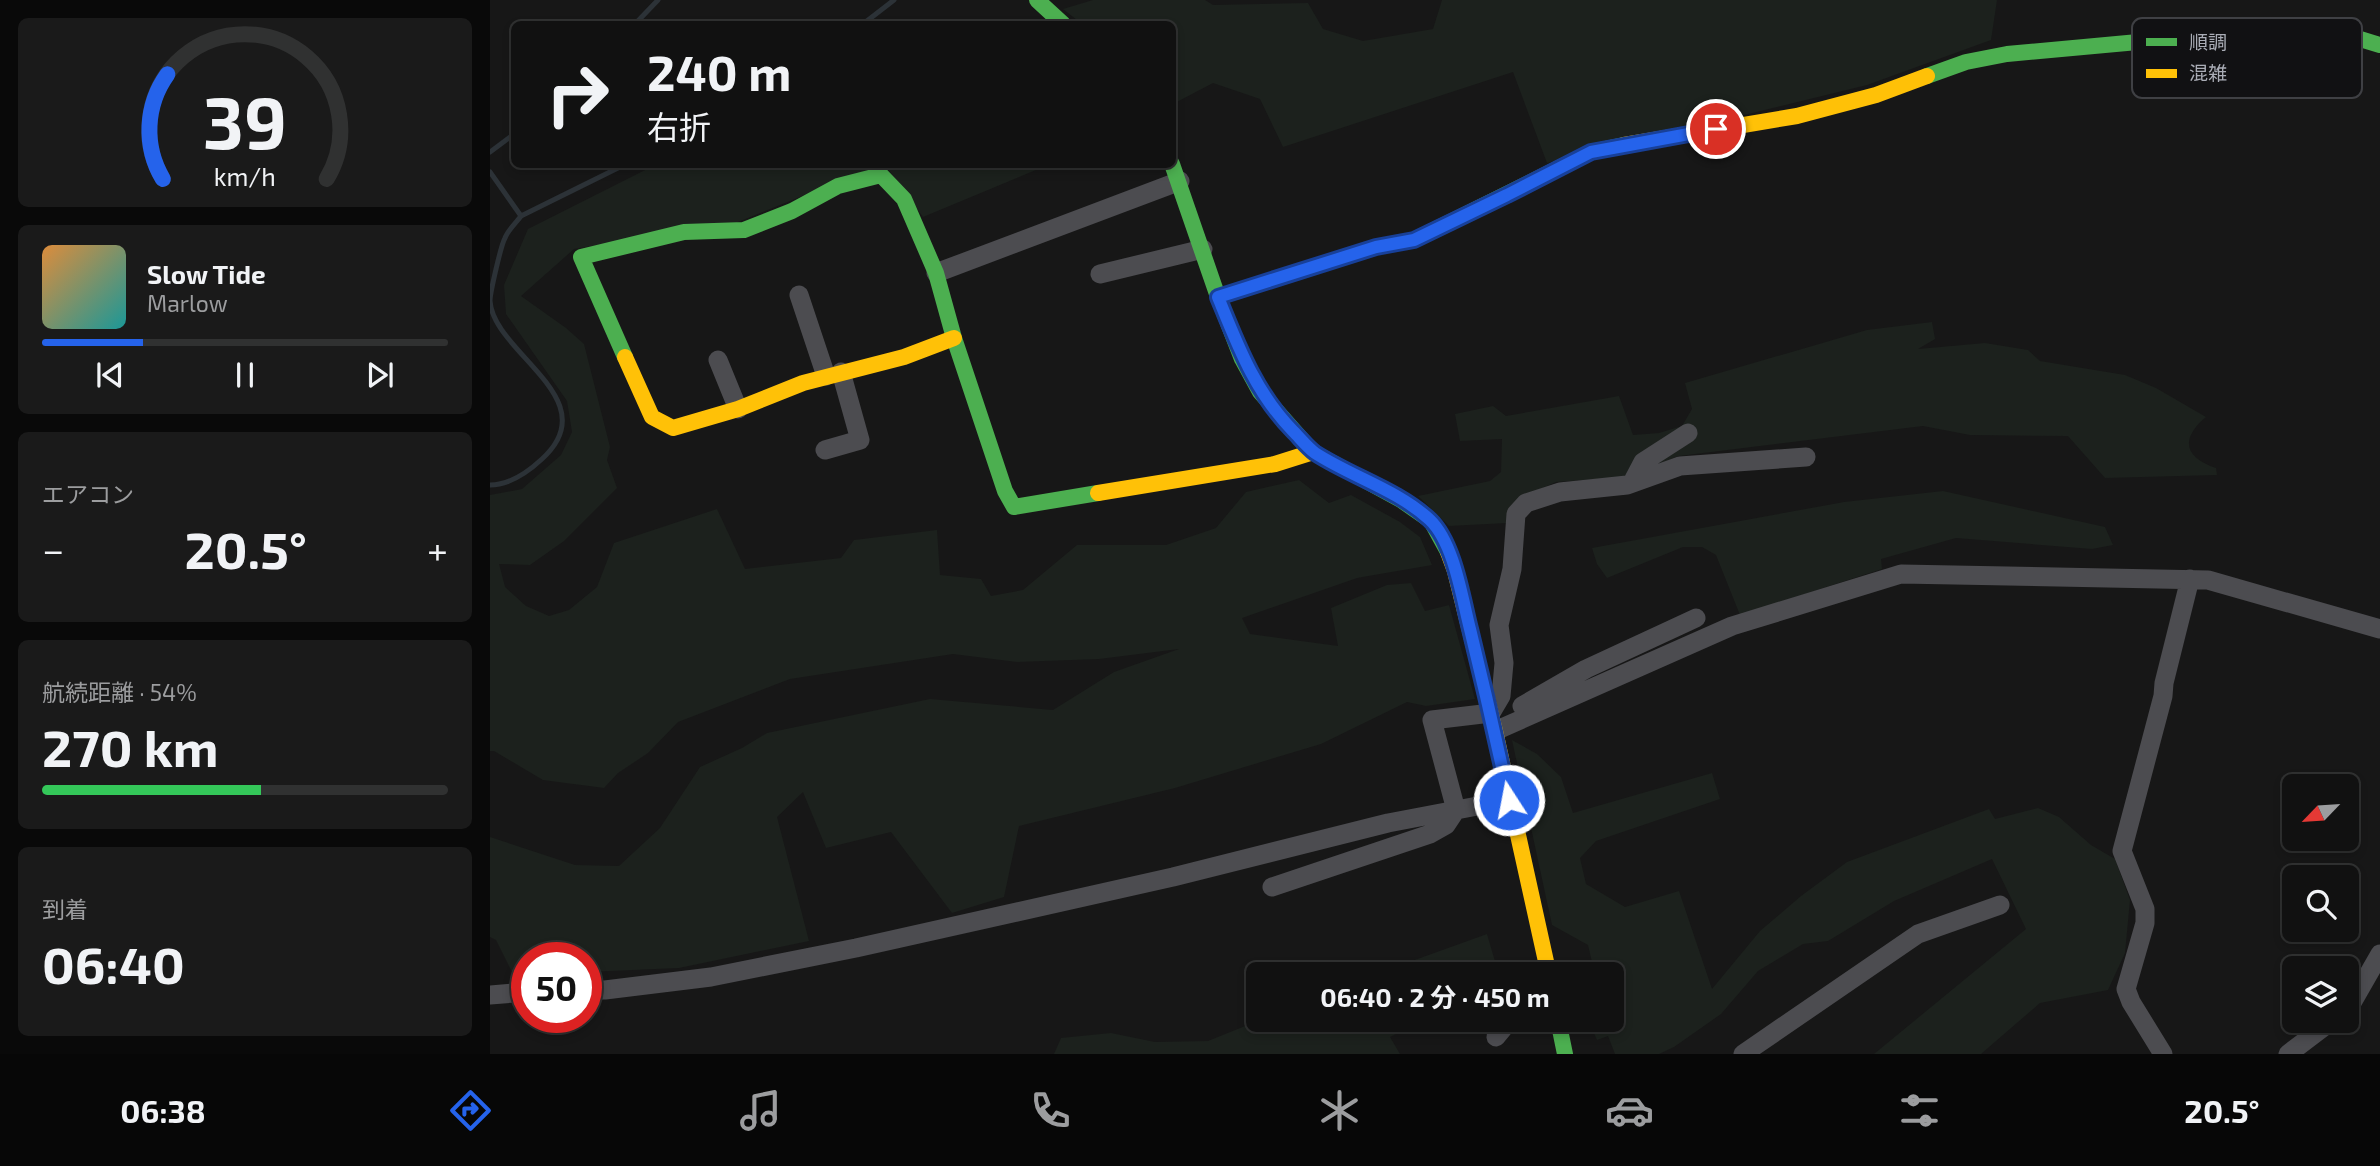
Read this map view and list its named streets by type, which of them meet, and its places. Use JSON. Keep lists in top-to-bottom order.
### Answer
{
  "legend": ["順調", "混雑"],
  "north": "bottom left",
  "page": {
    "turn": ["240 m", "右折"],
    "song": ["Slow Tide", "Marlow"],
    "tile": [
      "エアコン",
      ["航続距離 · 54%", "270 km"],
      ["到着", "06:40"]
    ],
    "heat": ["−", "20.5°", "+"],
    "limit": "50",
    "trip": "06:40 · 2 分 · 450 m",
    "tabs": ["06:38", "20.5°"],
    "gauge": ["39", "km/h"]
  }
}
